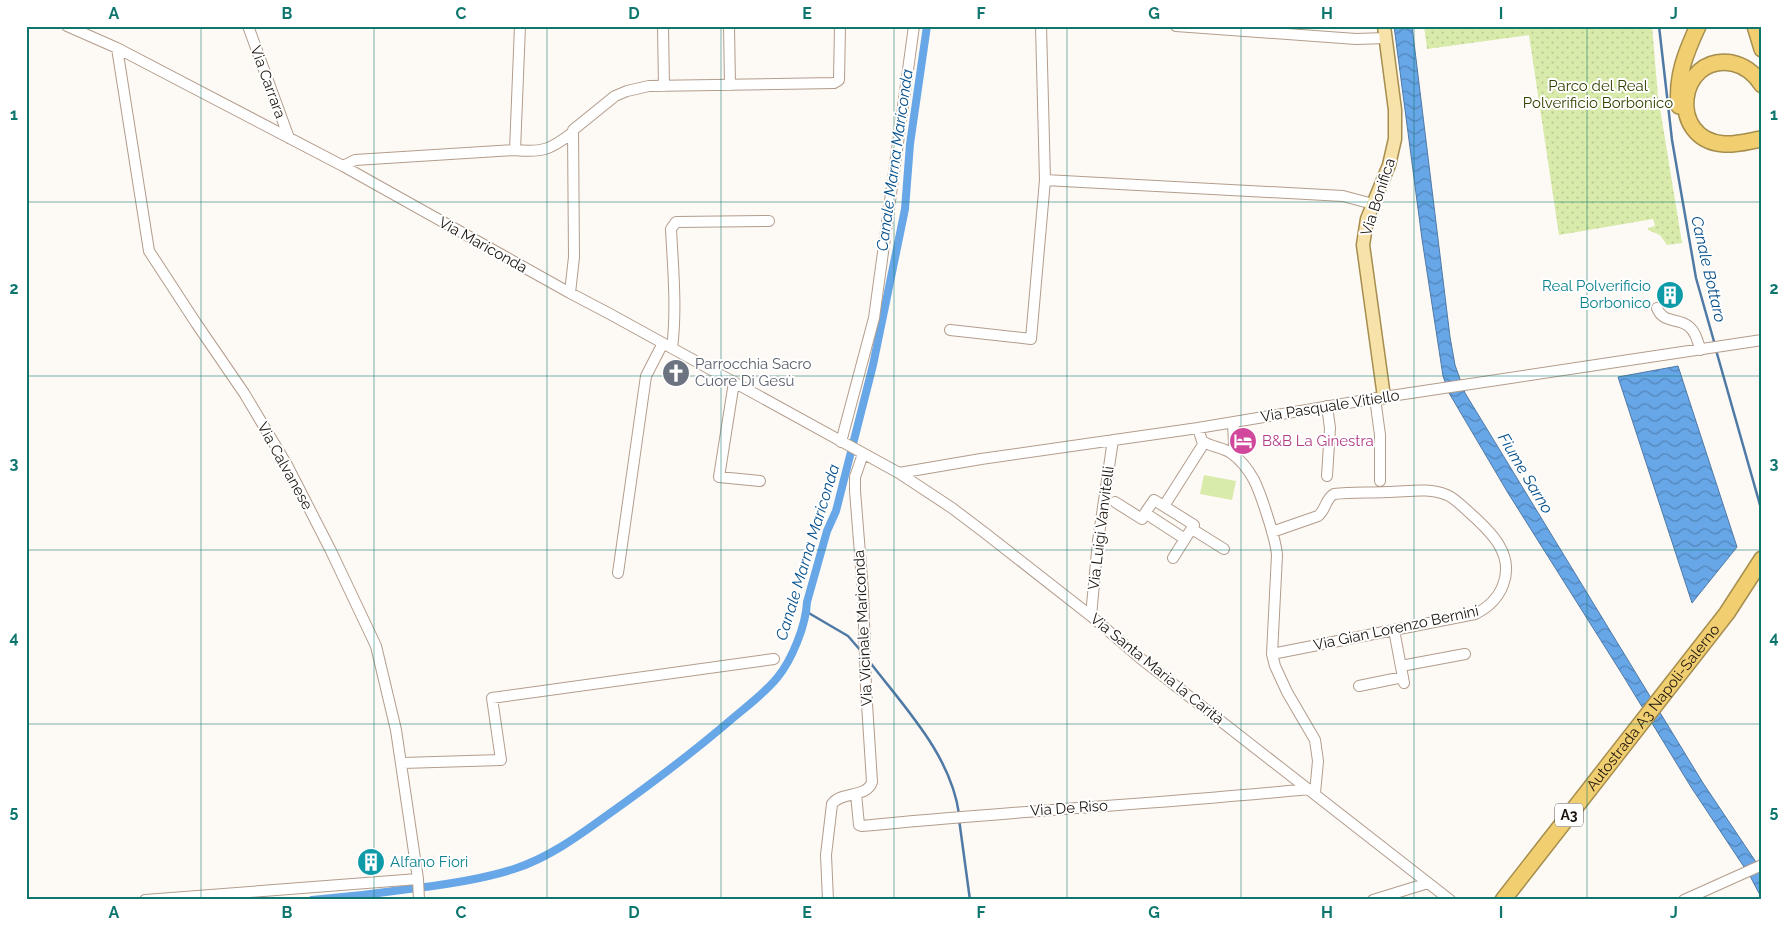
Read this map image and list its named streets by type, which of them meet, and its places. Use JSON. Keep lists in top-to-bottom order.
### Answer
{
  "streets": {
    "highway": ["Autostrada A3 Napoli-Salerno", "A3"],
    "main road": ["Via Bonifica"],
    "street": [
      "Via Carrara",
      "Via Mariconda",
      "Via Pasquale Vitiello",
      "Via Calvanese",
      "Via Luigi Vanvitelli",
      "Via Vicinale Mariconda",
      "Via Gian Lorenzo Bernini",
      "Via Santa Maria la Carità",
      "Via De Riso"
    ]
  },
  "crossings": [
    ["Via Carrara", "Via Mariconda"],
    ["Via Bonifica", "Via Pasquale Vitiello"],
    ["Via Mariconda", "Via Calvanese"],
    ["Via Mariconda", "Via Vicinale Mariconda"],
    ["Via Mariconda", "Via Santa Maria la Carità"],
    ["Via Pasquale Vitiello", "Via Luigi Vanvitelli"],
    ["Via Pasquale Vitiello", "Via Santa Maria la Carità"],
    ["Via Luigi Vanvitelli", "Via Santa Maria la Carità"],
    ["Via Vicinale Mariconda", "Via Santa Maria la Carità"],
    ["Via Vicinale Mariconda", "Via De Riso"],
    ["Via Santa Maria la Carità", "Via De Riso"]
  ],
  "water": ["Canale Marna Mariconda", "Canale Bottaro", "Fiume Sarno"],
  "parks": ["Parco del Real Polverificio Borbonico"],
  "places": {
    "building": ["Real Polverificio Borbonico", "Alfano Fiori"],
    "church": ["Parrocchia Sacro Cuore Di Gesù"],
    "hotel": ["B&B La Ginestra"]
  },
  "grid": {
    "columns": [
      "A",
      "B",
      "C",
      "D",
      "E",
      "F",
      "G",
      "H",
      "I",
      "J"
    ],
    "rows": [
      "1",
      "2",
      "3",
      "4",
      "5"
    ]
  }
}
